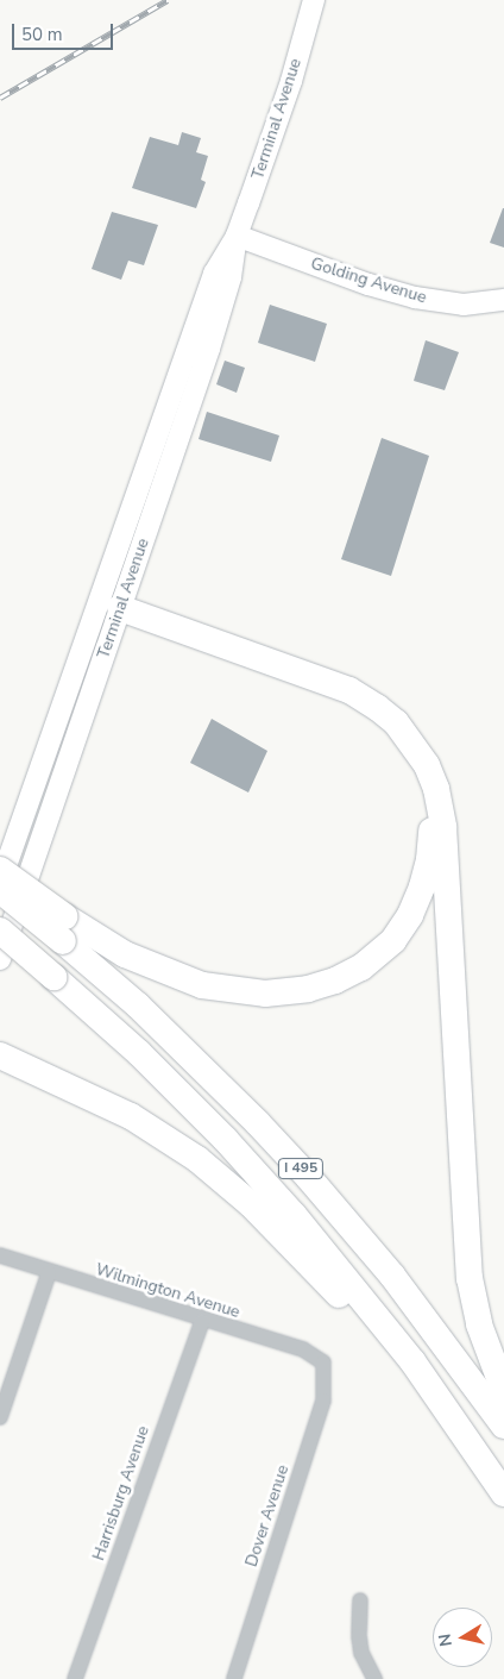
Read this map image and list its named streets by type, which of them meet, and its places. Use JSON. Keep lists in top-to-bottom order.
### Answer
{
  "streets": {
    "highway": ["I 495"],
    "main road": ["Terminal Avenue", "Golding Avenue"],
    "street": ["Wilmington Avenue", "Harrisburg Avenue", "Dover Avenue"]
  },
  "crossings": [
    ["Terminal Avenue", "Golding Avenue"],
    ["Wilmington Avenue", "Harrisburg Avenue"],
    ["Wilmington Avenue", "Dover Avenue"]
  ],
  "scale_bar": "50 m",
  "north": "left"
}
